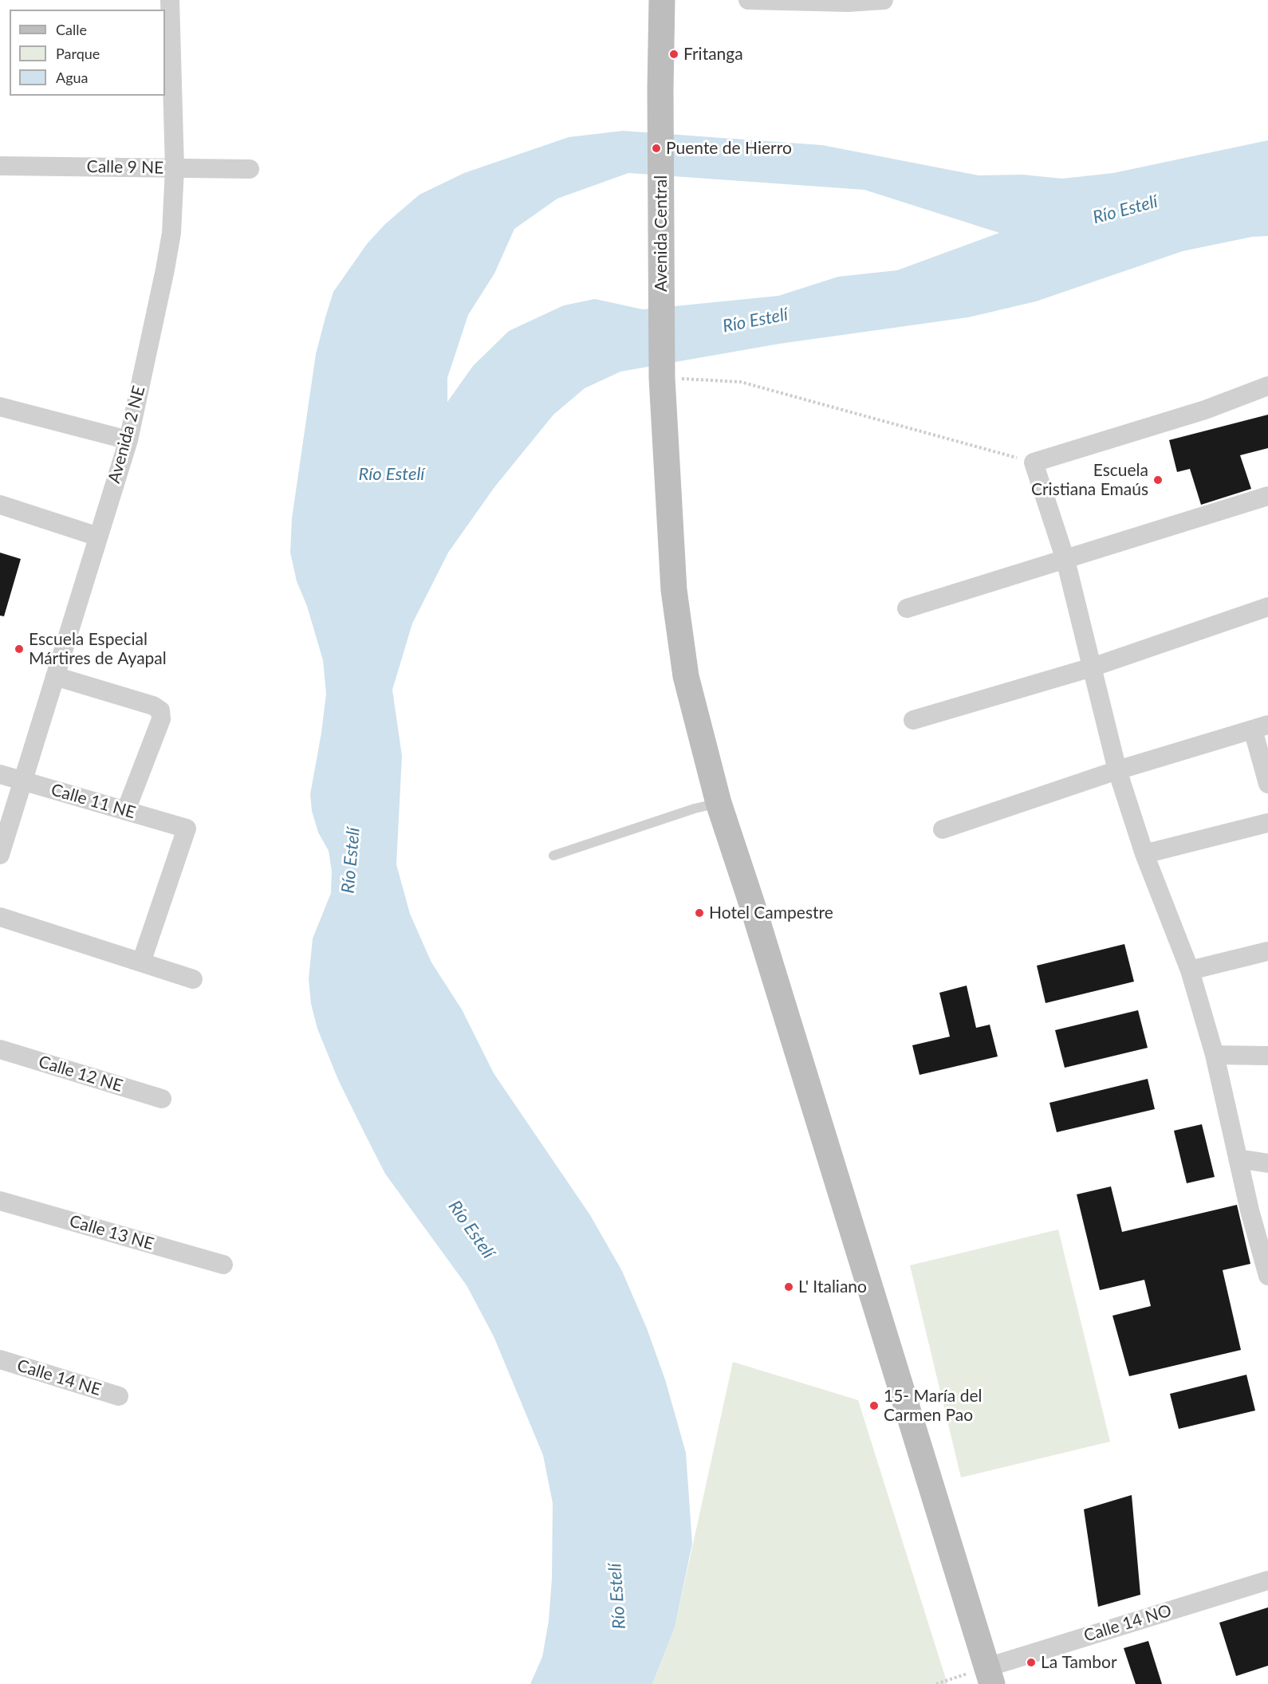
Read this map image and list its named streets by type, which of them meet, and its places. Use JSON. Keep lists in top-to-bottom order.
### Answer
{
  "streets": {
    "street": [
      "Calle 9 NE",
      "Avenida Central",
      "Avenida 2 NE",
      "Calle 11 NE",
      "Calle 12 NE",
      "Calle 13 NE",
      "Calle 14 NE",
      "Calle 14 NO"
    ]
  },
  "crossings": [
    ["Calle 9 NE", "Avenida 2 NE"],
    ["Avenida Central", "Calle 14 NO"],
    ["Avenida 2 NE", "Calle 11 NE"]
  ],
  "water": ["Río Estelí"],
  "places": [
    "Fritanga",
    "Puente de Hierro",
    "Escuela Cristiana Emaús",
    "Escuela Especial Mártires de Ayapal",
    "Hotel Campestre",
    "L' Italiano",
    "15- María del Carmen Pao",
    "La Tambor"
  ],
  "legend": ["Calle", "Parque", "Agua"]
}
